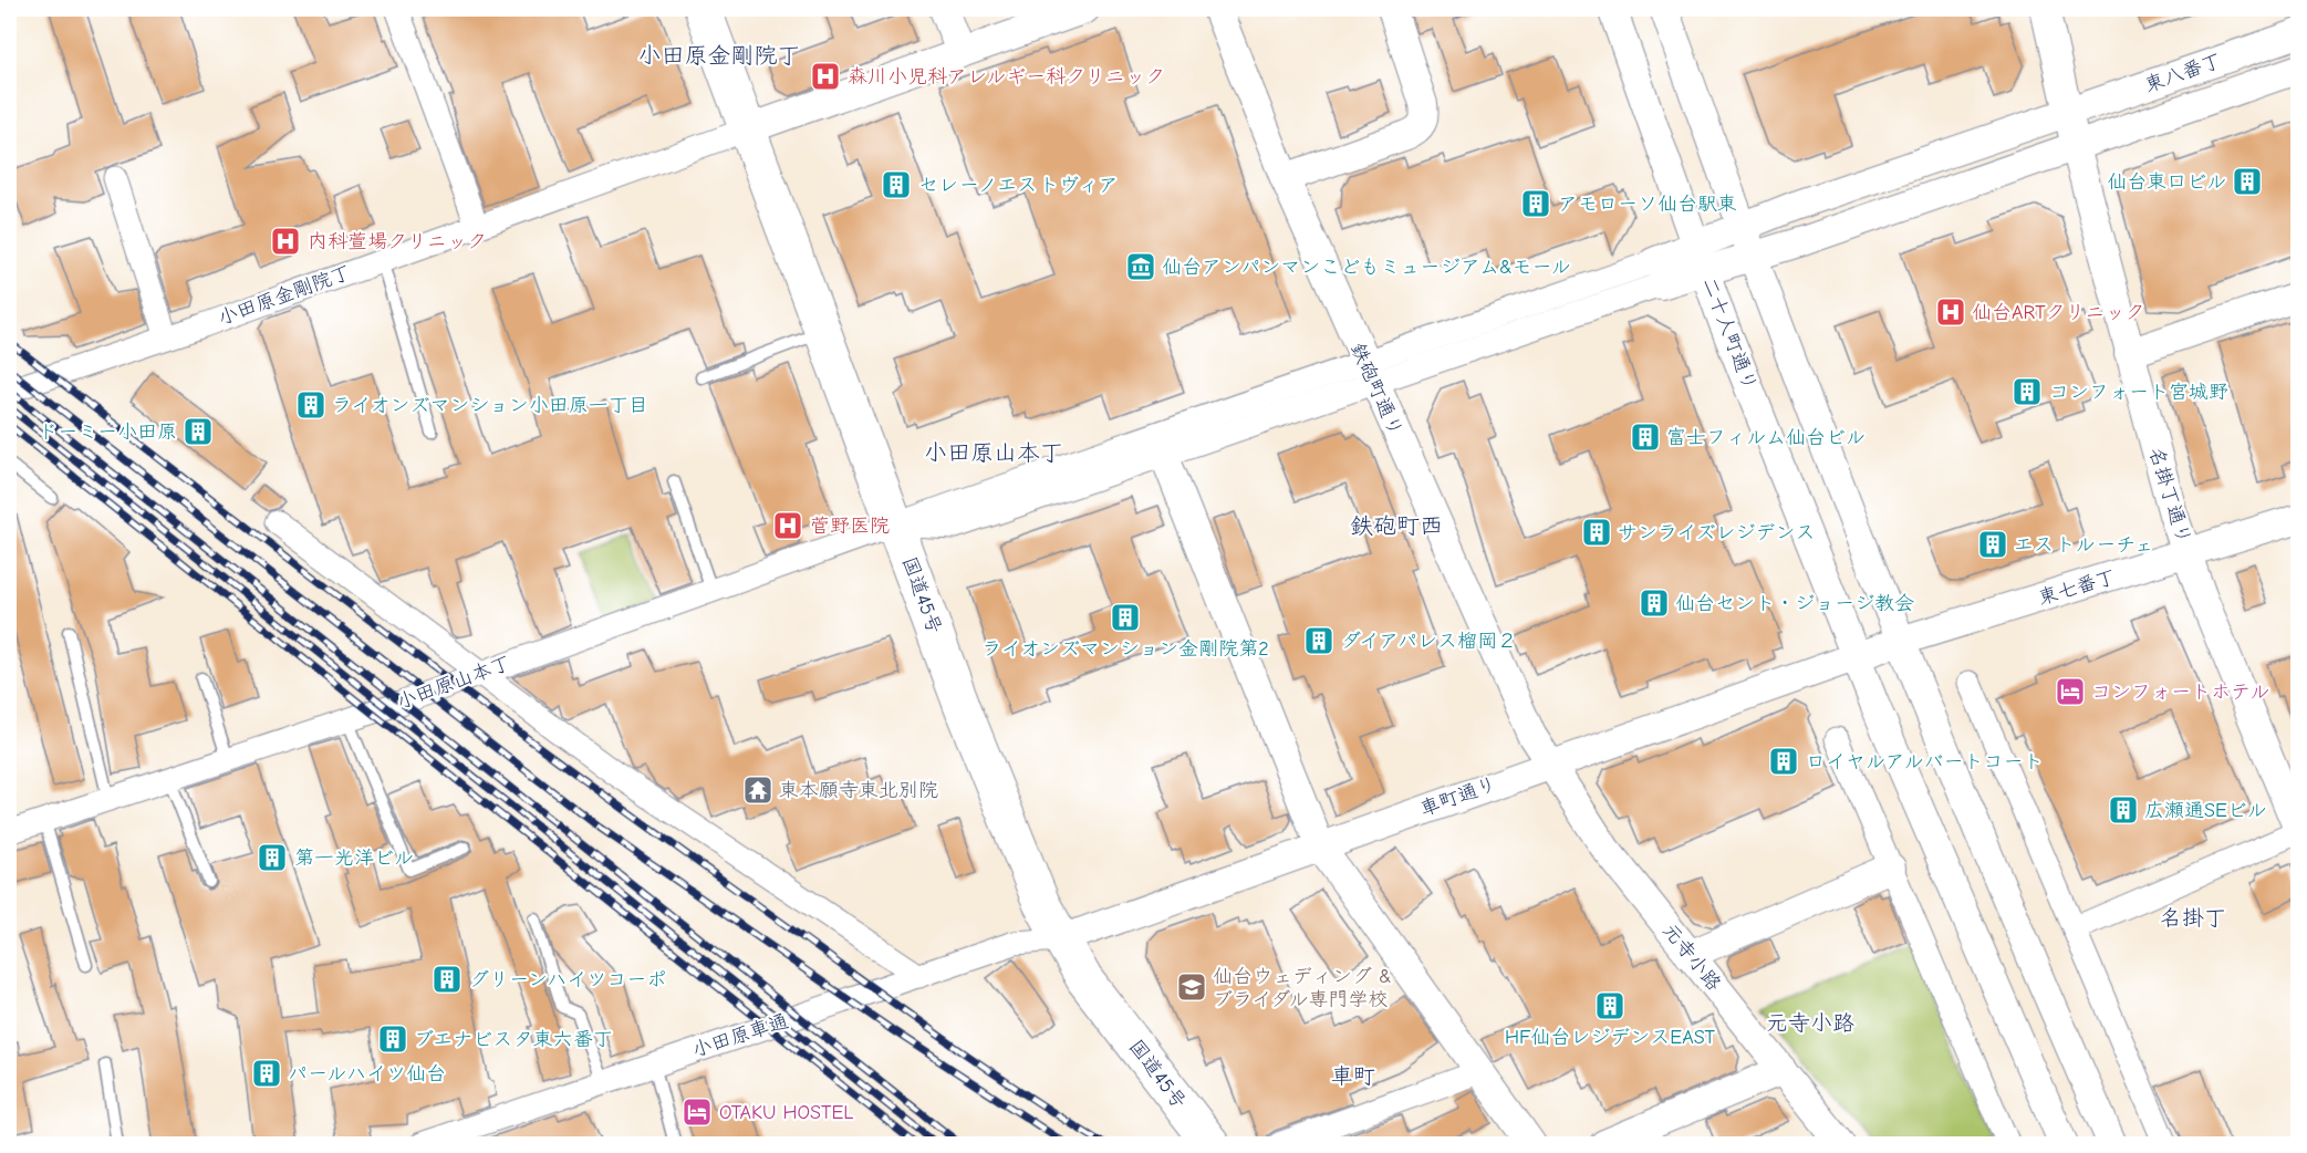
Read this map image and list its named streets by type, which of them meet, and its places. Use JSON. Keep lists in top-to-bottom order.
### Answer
{
  "streets": {
    "highway": ["国道45号"],
    "street": [
      "東八番丁",
      "小田原金剛院丁",
      "二十人町通り",
      "鉄砲町通り",
      "名掛丁通り",
      "東七番丁",
      "小田原山本丁",
      "車町通り",
      "元寺小路",
      "小田原車通"
    ]
  },
  "crossings": [
    ["東八番丁", "二十人町通り"],
    ["東八番丁", "名掛丁通り"],
    ["小田原金剛院丁", "国道45号"],
    ["二十人町通り", "東七番丁"],
    ["二十人町通り", "車町通り"],
    ["鉄砲町通り", "小田原山本丁"],
    ["鉄砲町通り", "車町通り"],
    ["鉄砲町通り", "元寺小路"],
    ["名掛丁通り", "東七番丁"],
    ["東七番丁", "車町通り"],
    ["国道45号", "小田原山本丁"],
    ["国道45号", "車町通り"],
    ["国道45号", "小田原車通"],
    ["車町通り", "元寺小路"],
    ["車町通り", "小田原車通"]
  ],
  "districts": [
    "小田原金剛院丁",
    "小田原山本丁",
    "鉄砲町西",
    "名掛丁",
    "元寺小路",
    "車町"
  ],
  "places": {
    "hospital": [
      "森川小児科アレルギー科クリニック",
      "内科萱場クリニック",
      "仙台ARTクリニック",
      "菅野医院"
    ],
    "building": [
      "仙台東口ビル",
      "セレーノエストヴィア",
      "アモローソ仙台駅東",
      "コンフォート宮城野",
      "ライオンズマンション小田原一丁目",
      "ドーミー小田原",
      "富士フィルム仙台ビル",
      "サンライズレジデンス",
      "エストルーチェ",
      "仙台セント・ジョージ教会",
      "ライオンズマンション金剛院第2",
      "ダイアパレス榴岡２",
      "ロイヤルアルバートコート",
      "広瀬通SEビル",
      "第一光洋ビル",
      "グリーンハイツコーポ",
      "HF仙台レジデンスEAST",
      "ブエナビスタ東六番丁",
      "パールハイツ仙台"
    ],
    "museum": ["仙台アンパンマンこどもミュージアム&モール"],
    "hotel": ["コンフォートホテル", "OTAKU HOSTEL"],
    "temple": ["東本願寺東北別院"],
    "school or university": ["仙台ウェディング & ブライダル専門学校"]
  }
}
